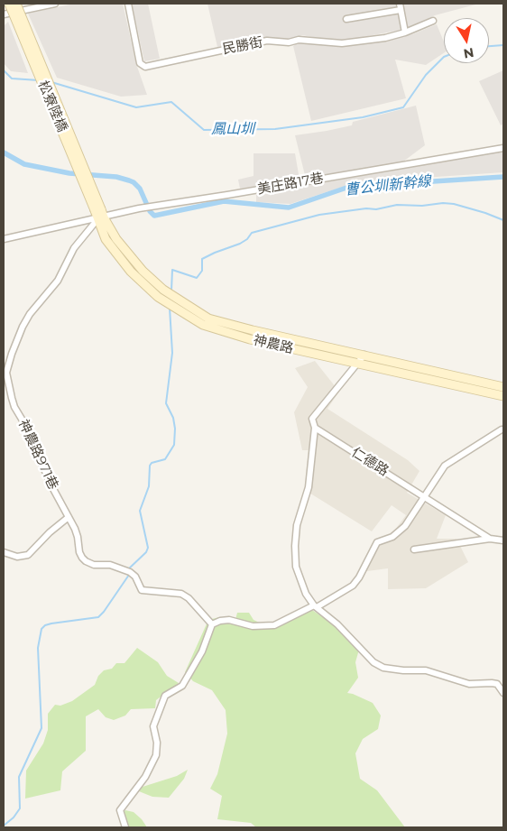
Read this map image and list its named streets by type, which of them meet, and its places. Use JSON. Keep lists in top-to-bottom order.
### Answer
{
  "streets": {
    "street": [
      "民勝街",
      "松寮陸橋",
      "美庄路17巷",
      "神農路",
      "神農路971巷",
      "仁德路"
    ]
  },
  "crossings": [
    ["松寮陸橋", "美庄路17巷"],
    ["松寮陸橋", "神農路"],
    ["松寮陸橋", "神農路971巷"],
    ["美庄路17巷", "神農路"],
    ["美庄路17巷", "神農路971巷"],
    ["神農路", "神農路971巷"]
  ],
  "water": ["鳳山圳", "曹公圳新幹線"],
  "north": "bottom"
}
